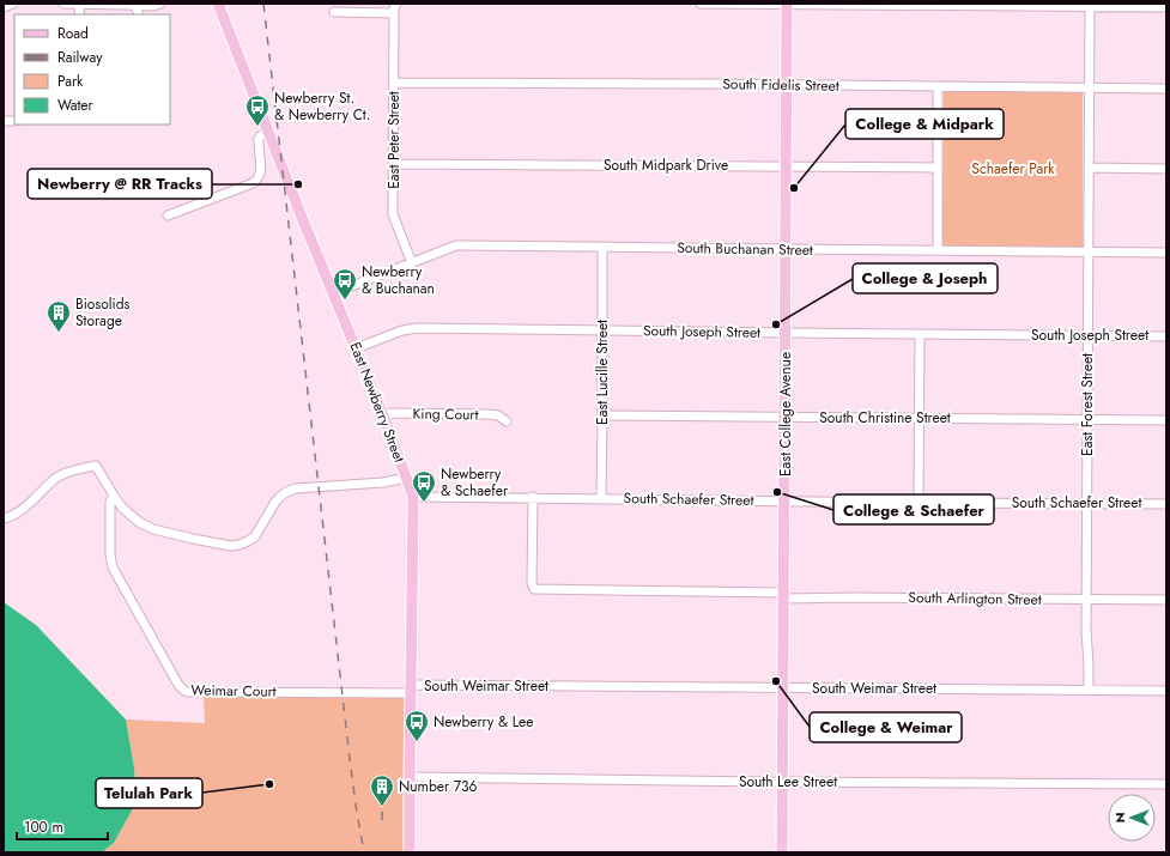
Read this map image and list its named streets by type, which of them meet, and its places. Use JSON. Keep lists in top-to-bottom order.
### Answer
{
  "streets": {
    "main road": ["East Newberry Street", "East College Avenue"],
    "street": [
      "South Fidelis Street",
      "East Peter Street",
      "South Midpark Drive",
      "South Buchanan Street",
      "South Joseph Street",
      "East Lucille Street",
      "East Forest Street",
      "King Court",
      "South Christine Street",
      "South Schaefer Street",
      "South Arlington Street",
      "South Weimar Street",
      "Weimar Court",
      "South Lee Street"
    ]
  },
  "crossings": [
    ["South Fidelis Street", "East Peter Street"],
    ["South Fidelis Street", "East Forest Street"],
    ["South Fidelis Street", "East College Avenue"],
    ["East Peter Street", "South Midpark Drive"],
    ["East Peter Street", "South Buchanan Street"],
    ["South Midpark Drive", "East College Avenue"],
    ["South Buchanan Street", "East Lucille Street"],
    ["South Buchanan Street", "East Newberry Street"],
    ["South Buchanan Street", "East Forest Street"],
    ["South Buchanan Street", "East College Avenue"],
    ["South Joseph Street", "East Lucille Street"],
    ["South Joseph Street", "East Newberry Street"],
    ["South Joseph Street", "East Forest Street"],
    ["South Joseph Street", "East College Avenue"],
    ["East Lucille Street", "South Christine Street"],
    ["East Lucille Street", "South Schaefer Street"],
    ["East Newberry Street", "King Court"],
    ["East Newberry Street", "South Schaefer Street"],
    ["East Newberry Street", "South Weimar Street"],
    ["East Newberry Street", "Weimar Court"],
    ["East Newberry Street", "South Lee Street"],
    ["East Forest Street", "South Christine Street"],
    ["East Forest Street", "South Schaefer Street"],
    ["East Forest Street", "South Arlington Street"],
    ["East Forest Street", "South Weimar Street"],
    ["East College Avenue", "South Christine Street"],
    ["East College Avenue", "South Schaefer Street"],
    ["East College Avenue", "South Arlington Street"],
    ["East College Avenue", "South Weimar Street"],
    ["East College Avenue", "South Lee Street"],
    ["South Schaefer Street", "South Arlington Street"],
    ["South Weimar Street", "Weimar Court"]
  ],
  "parks": ["Schaefer Park"],
  "places": {
    "bus stop": [
      "Newberry St. & Newberry Ct.",
      "Newberry & Buchanan",
      "Newberry & Schaefer",
      "Newberry & Lee"
    ],
    "other": [
      "Newberry @ RR Tracks",
      "College & Midpark",
      "College & Joseph",
      "College & Schaefer",
      "College & Weimar",
      "Telulah Park"
    ],
    "building": ["Biosolids Storage", "Number 736"]
  },
  "legend": [
    "Road",
    "Railway",
    "Park",
    "Water"
  ],
  "scale_bar": "100 m",
  "north": "left"
}
